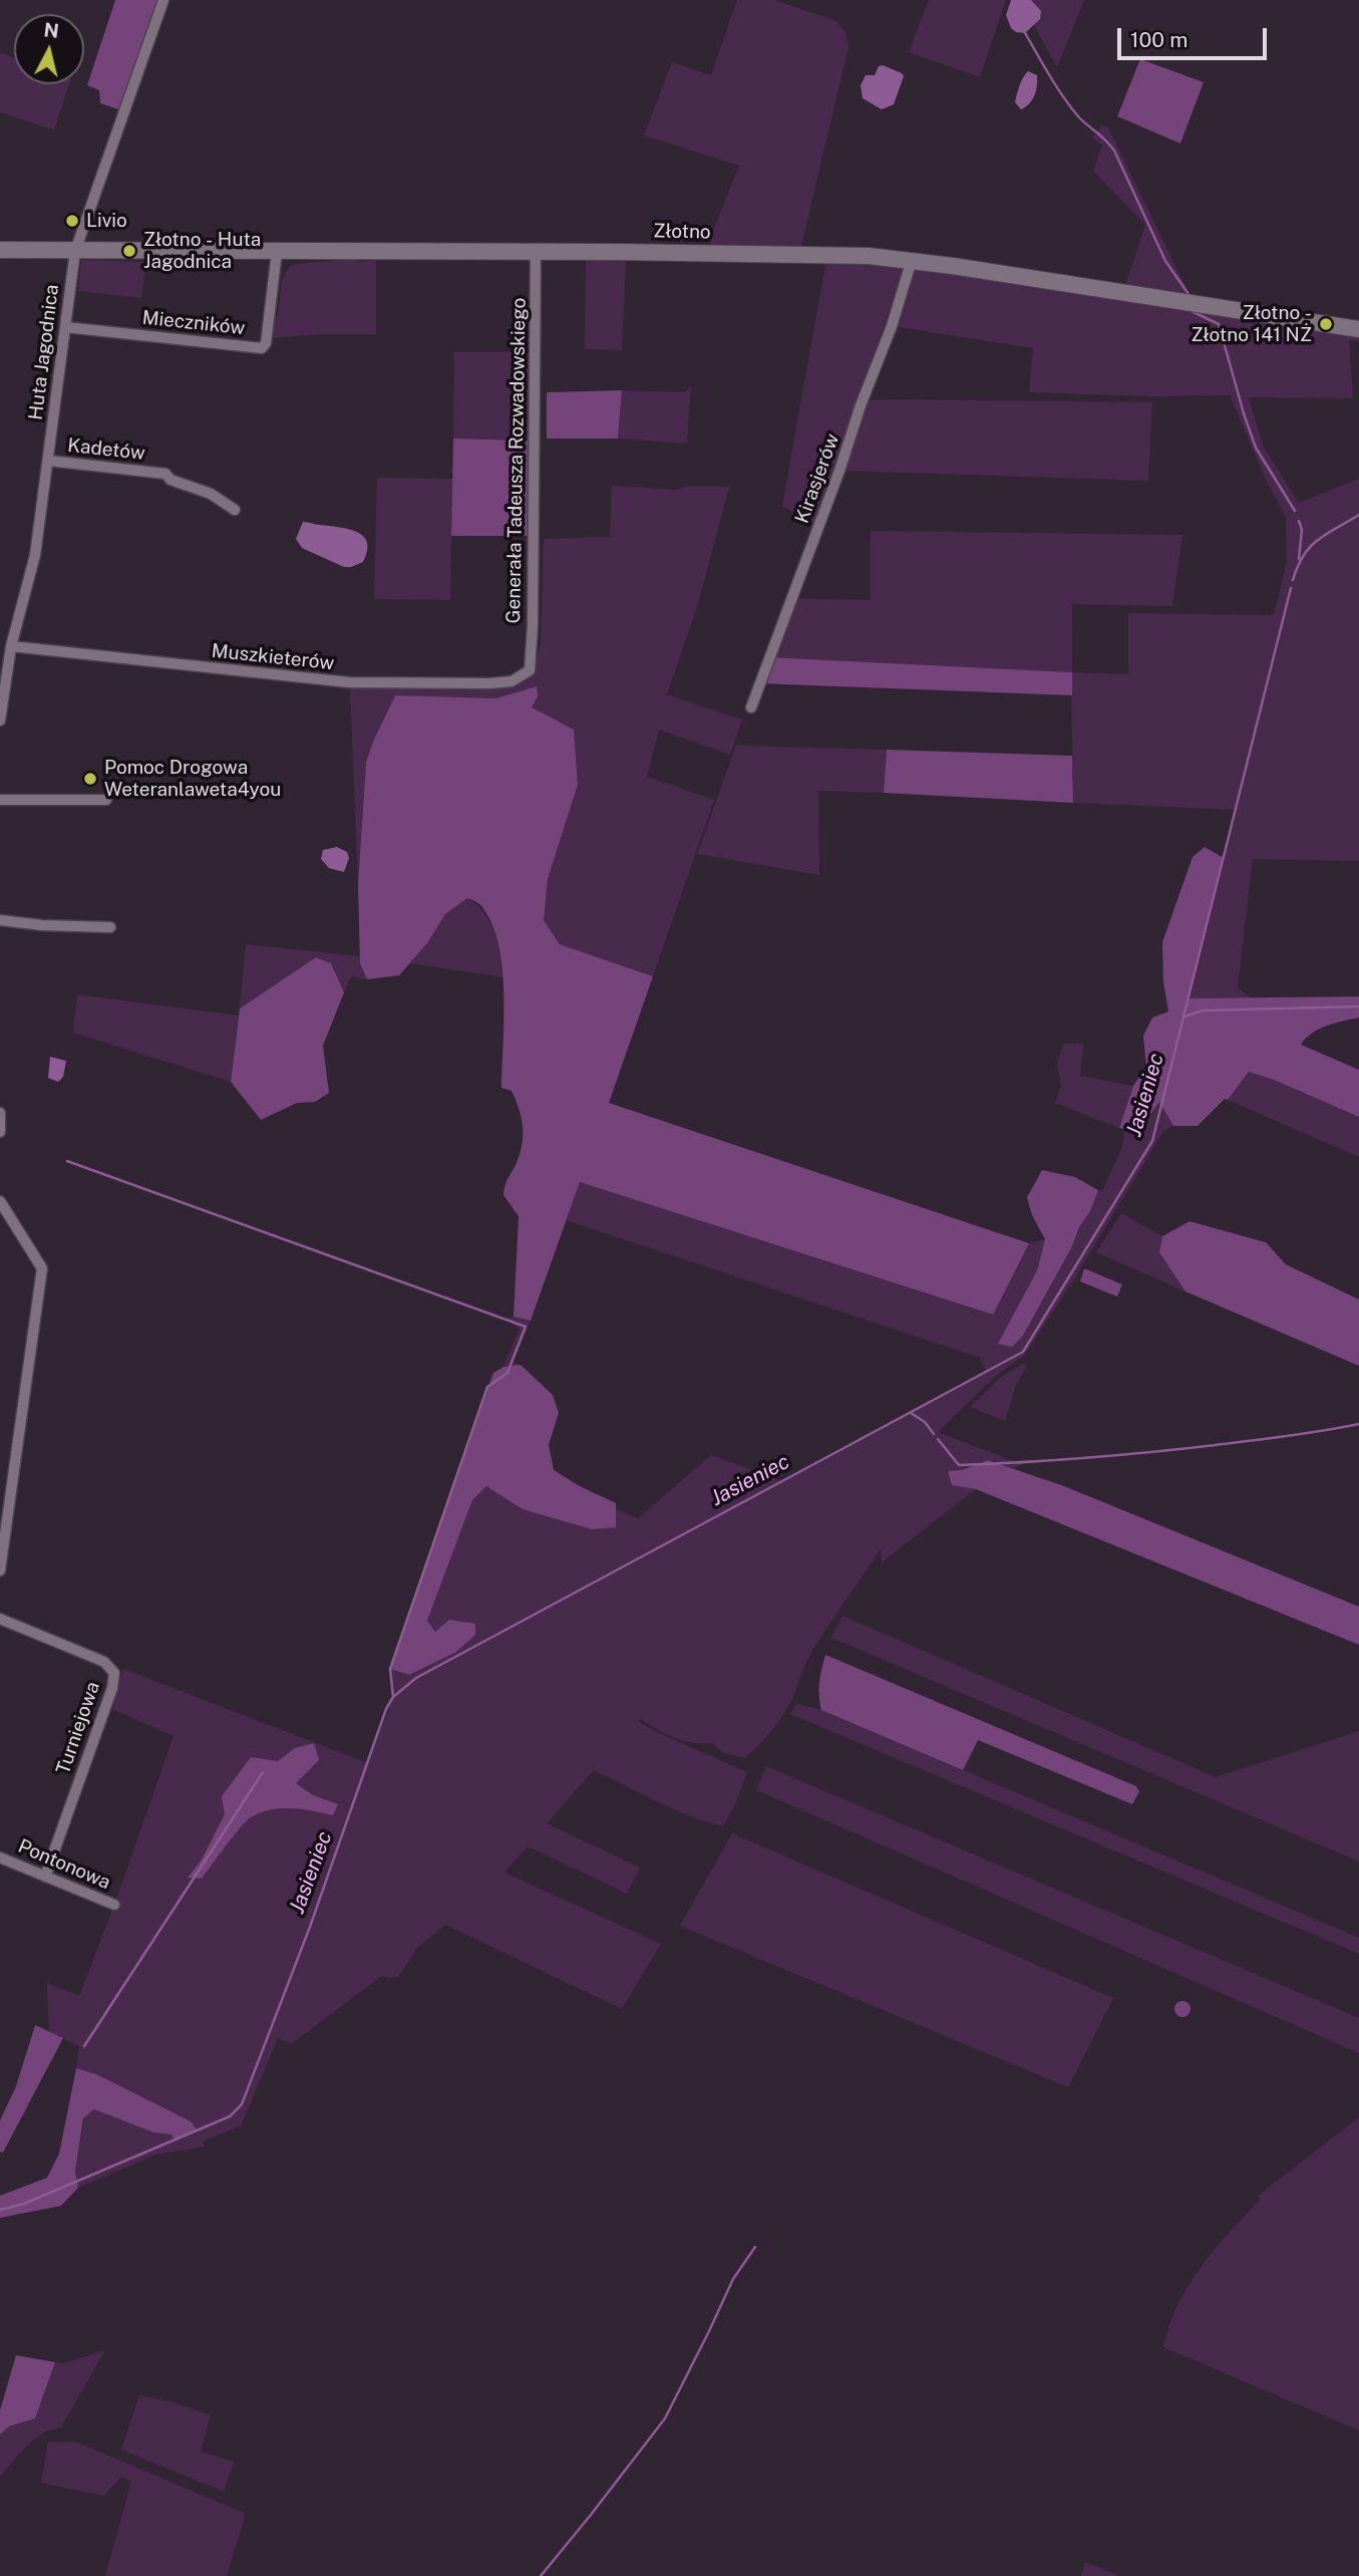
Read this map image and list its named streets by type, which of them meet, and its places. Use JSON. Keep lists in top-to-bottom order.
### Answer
{
  "streets": {
    "street": [
      "Złotno",
      "Mieczników",
      "Huta Jagodnica",
      "Kadetów",
      "Generała Tadeusza Rozwadowskiego",
      "Kirasjerów",
      "Muszkieterów",
      "Turniejowa",
      "Pontonowa"
    ]
  },
  "crossings": [
    ["Złotno", "Mieczników"],
    ["Złotno", "Huta Jagodnica"],
    ["Złotno", "Generała Tadeusza Rozwadowskiego"],
    ["Złotno", "Kirasjerów"],
    ["Mieczników", "Huta Jagodnica"],
    ["Huta Jagodnica", "Kadetów"],
    ["Huta Jagodnica", "Muszkieterów"],
    ["Generała Tadeusza Rozwadowskiego", "Muszkieterów"],
    ["Turniejowa", "Pontonowa"]
  ],
  "water": ["Jasieniec"],
  "places": [
    "Livio",
    "Złotno - Huta Jagodnica",
    "Złotno - Złotno 141 NŻ",
    "Pomoc Drogowa Weteranlaweta4you"
  ],
  "scale_bar": "100 m",
  "north": "top"
}
